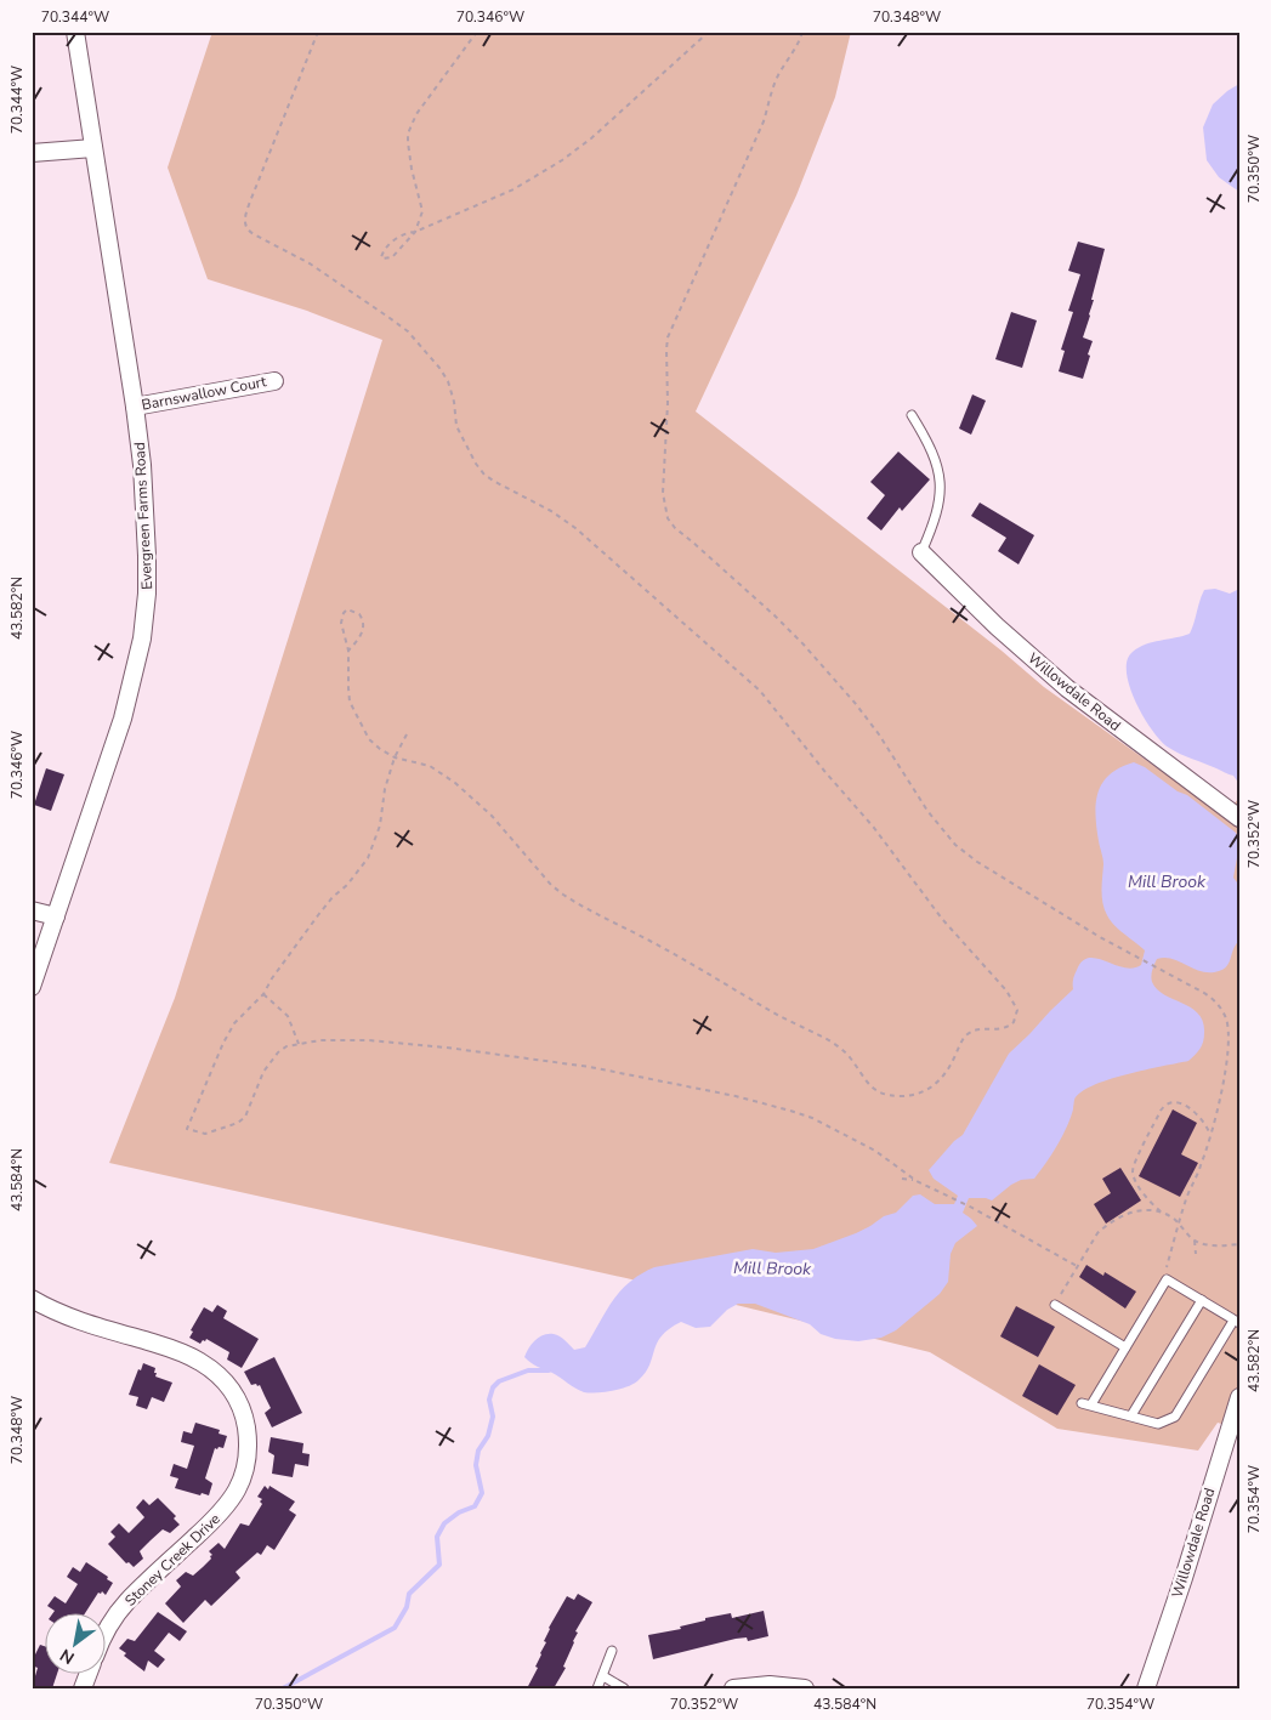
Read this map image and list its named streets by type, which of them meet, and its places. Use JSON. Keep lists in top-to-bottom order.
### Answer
{
  "streets": {
    "street": [
      "Barnswallow Court",
      "Evergreen Farms Road",
      "Willowdale Road",
      "Stoney Creek Drive"
    ]
  },
  "crossings": [
    ["Barnswallow Court", "Evergreen Farms Road"]
  ],
  "water": ["Mill Brook"],
  "north": "bottom left",
  "coordinates": [
    "70.344°W",
    "70.346°W",
    "70.348°W",
    "70.350°W",
    "43.582°N",
    "70.352°W",
    "43.584°N",
    "70.354°W"
  ]
}
